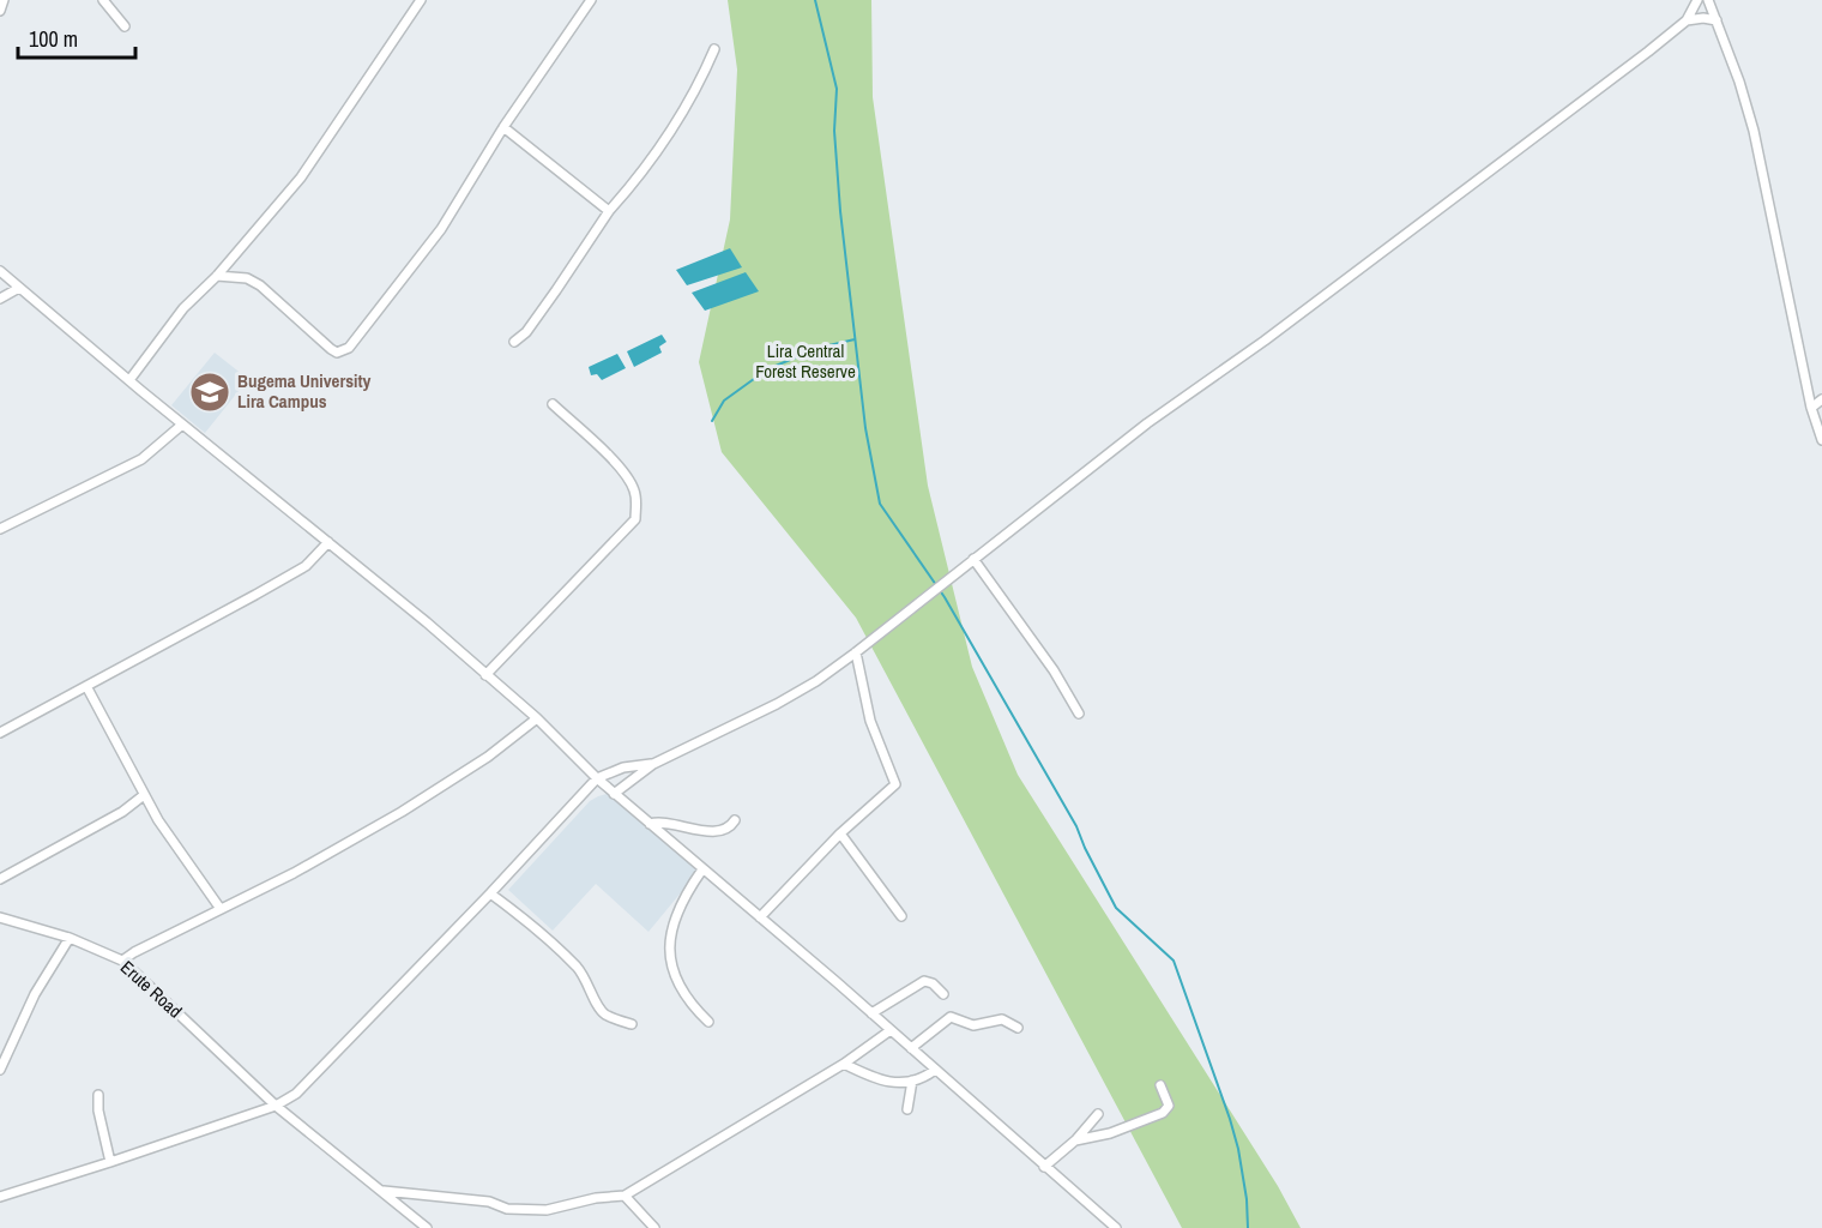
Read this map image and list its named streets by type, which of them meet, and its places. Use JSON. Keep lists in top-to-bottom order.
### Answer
{
  "streets": {
    "street": ["Erute Road"]
  },
  "parks": ["Lira Central Forest Reserve"],
  "places": {
    "school or university": ["Bugema University Lira Campus"]
  },
  "scale_bar": "100 m"
}
